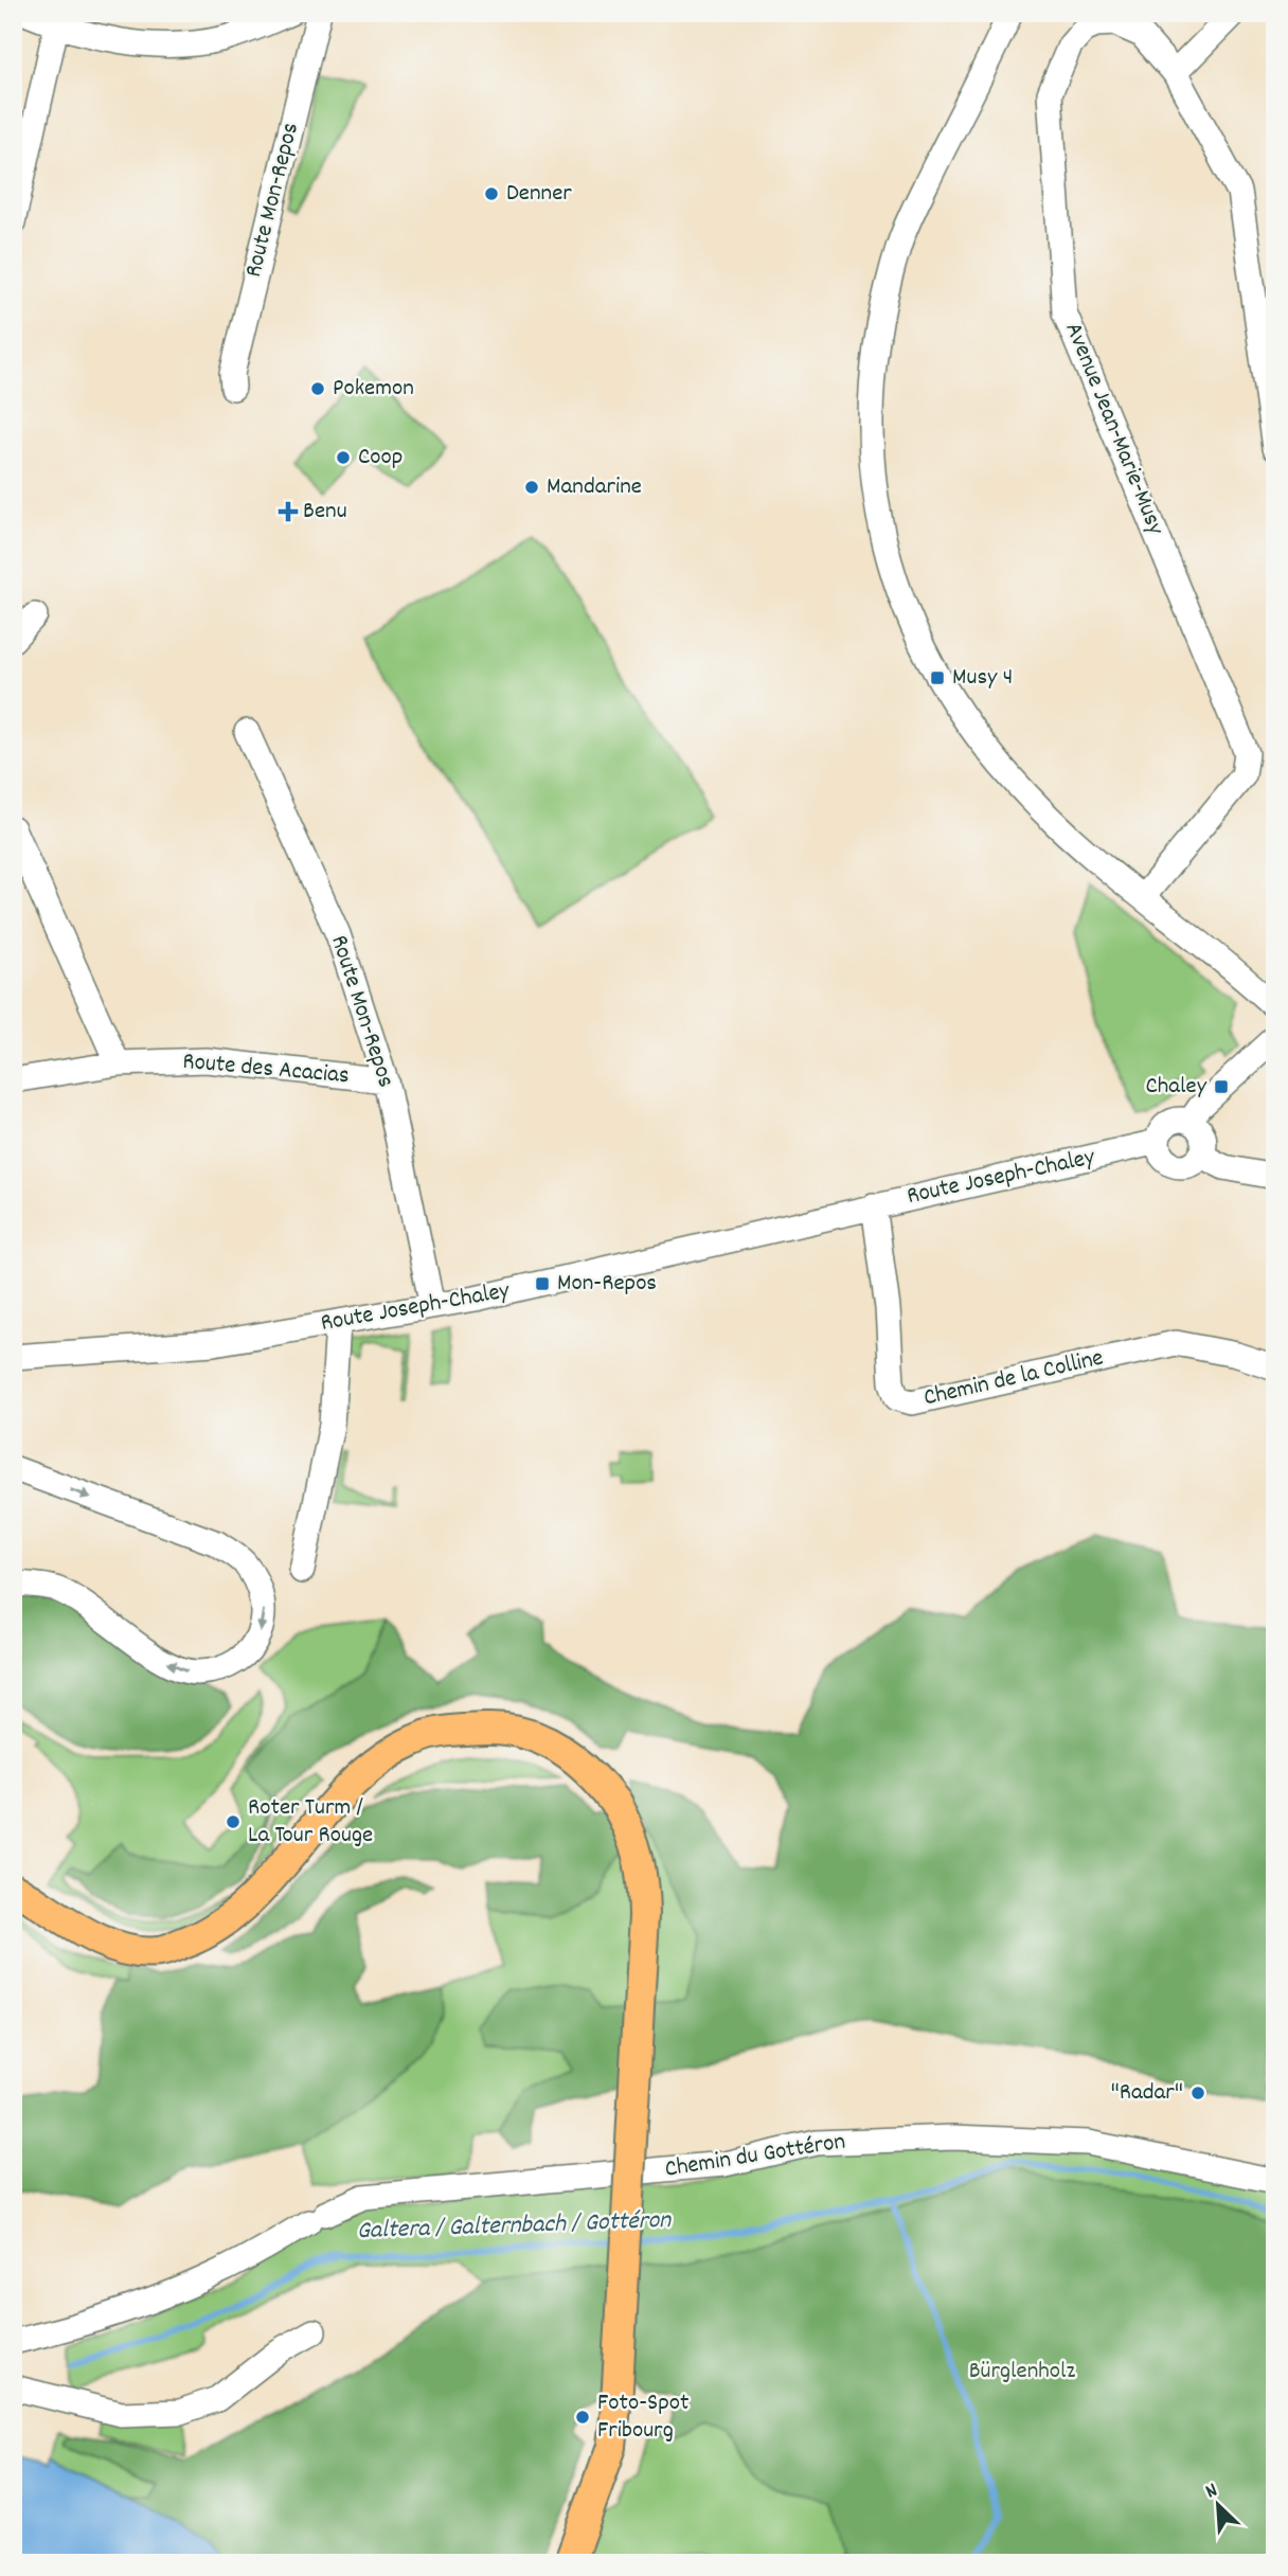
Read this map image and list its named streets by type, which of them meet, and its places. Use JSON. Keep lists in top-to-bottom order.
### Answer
{
  "streets": {
    "street": [
      "Route Mon-Repos",
      "Avenue Jean-Marie-Musy",
      "Route des Acacias",
      "Route Joseph-Chaley",
      "Chemin de la Colline",
      "Chemin du Gottéron"
    ]
  },
  "crossings": [
    ["Route Mon-Repos", "Route des Acacias"],
    ["Route Mon-Repos", "Route Joseph-Chaley"],
    ["Route Joseph-Chaley", "Chemin de la Colline"]
  ],
  "water": ["Galtera / Galternbach / Gottéron"],
  "parks": ["Bürglenholz"],
  "places": {
    "other": [
      "Denner",
      "Pokemon",
      "Coop",
      "Mandarine",
      "Roter Turm / La Tour Rouge",
      "\"Radar\"",
      "Foto-Spot Fribourg"
    ],
    "health": ["Benu"],
    "transit": ["Musy 4", "Chaley", "Mon-Repos"]
  },
  "north": "top left"
}
